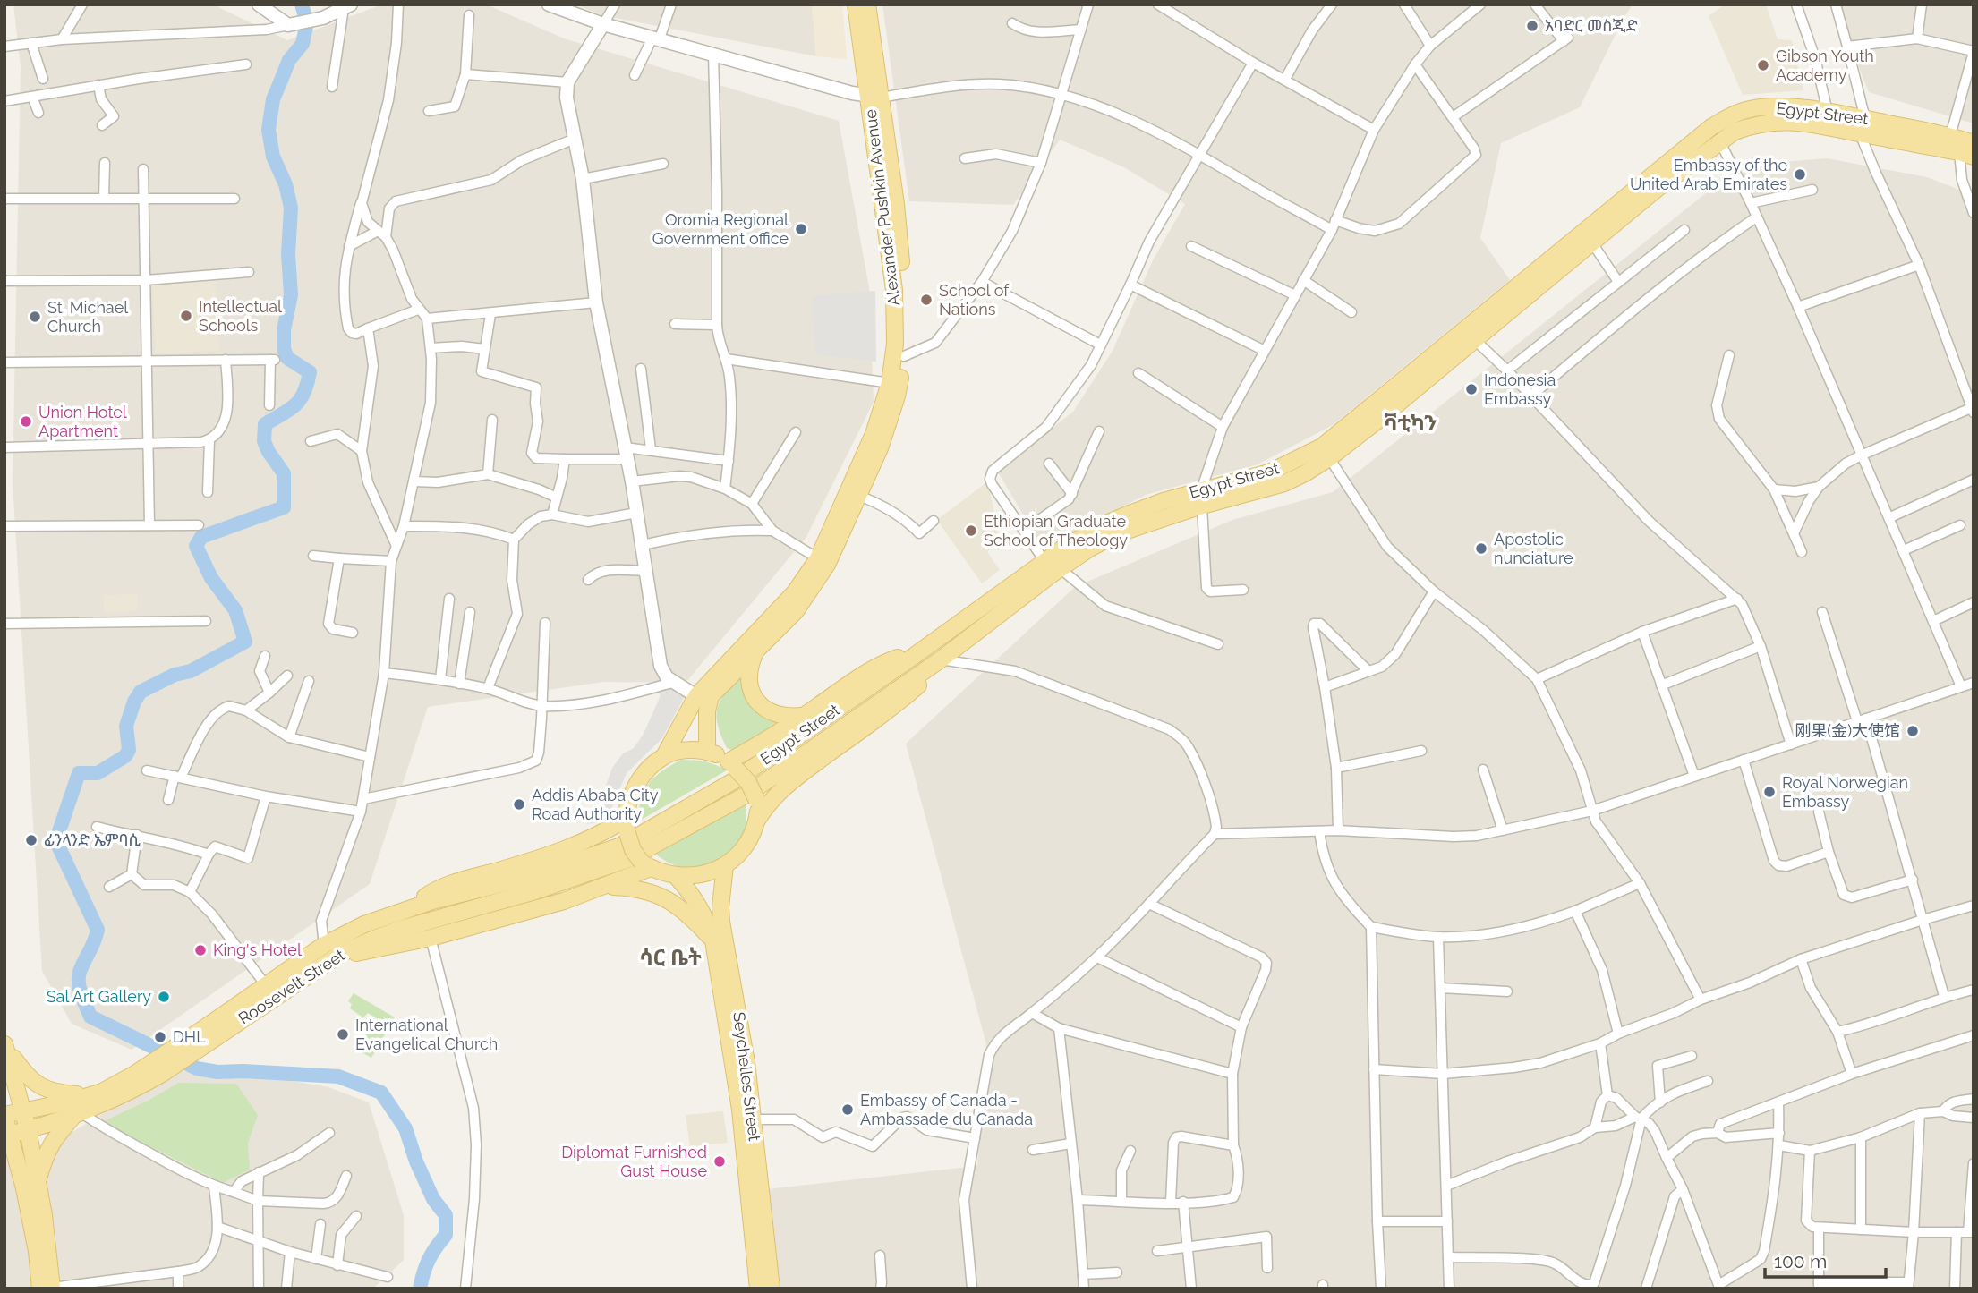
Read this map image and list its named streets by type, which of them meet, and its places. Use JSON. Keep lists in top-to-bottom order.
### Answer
{
  "streets": {
    "main road": [
      "Egypt Street",
      "Alexander Pushkin Avenue",
      "Roosevelt Street",
      "Seychelles Street"
    ]
  },
  "crossings": [
    ["Egypt Street", "Alexander Pushkin Avenue"],
    ["Egypt Street", "Roosevelt Street"],
    ["Alexander Pushkin Avenue", "Roosevelt Street"]
  ],
  "districts": ["ቫቲካን", "ሳር ቤት"],
  "places": [
    "አባድር መስጂድ",
    "Gibson Youth Academy",
    "Embassy of the United Arab Emirates",
    "Oromia Regional Government office",
    "School of Nations",
    "Intellectual Schools",
    "St. Michael Church",
    "Indonesia Embassy",
    "Union Hotel Apartment",
    "Ethiopian Graduate School of Theology",
    "Apostolic nunciature",
    "刚果(金)大使馆",
    "Royal Norwegian Embassy",
    "Addis Ababa City Road Authority",
    "ፊንላንድ ኤምባሲ",
    "King's Hotel",
    "Sal Art Gallery",
    "International Evangelical Church",
    "DHL",
    "Embassy of Canada - Ambassade du Canada",
    "Diplomat Furnished Gust House"
  ],
  "scale_bar": "100 m"
}
